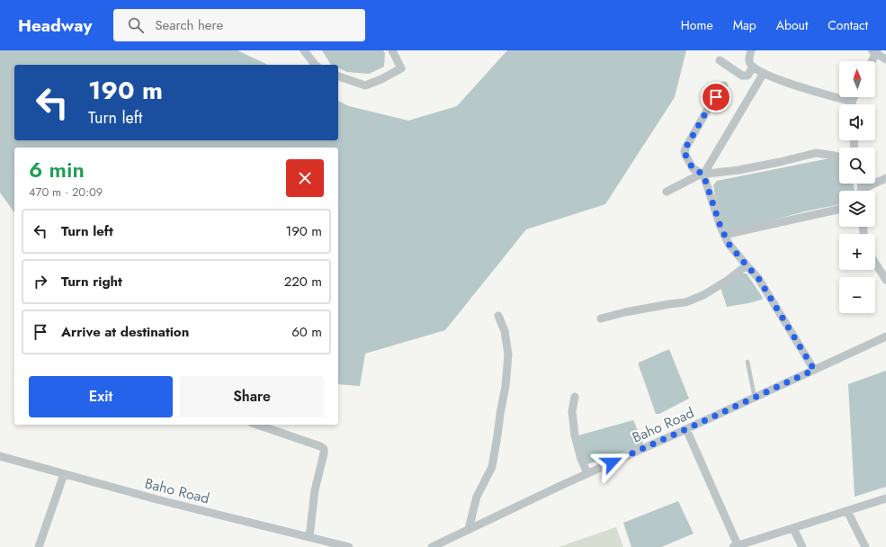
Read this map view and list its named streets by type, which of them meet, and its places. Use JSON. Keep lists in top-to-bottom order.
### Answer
{
  "streets": {
    "street": ["Baho Road"]
  },
  "north": "top",
  "page": {
    "header": "Headway",
    "search": "Search here",
    "nav": [
      "Home",
      "Map",
      "About",
      "Contact"
    ],
    "map_buttons": ["+", "−"],
    "turn": ["190 m", "Turn left"],
    "heading": ["6 min", "470 m · 20:09"],
    "list": [
      {
        "name": "Turn left",
        "value": "190 m"
      },
      {
        "name": "Turn right",
        "value": "220 m"
      },
      {
        "name": "Arrive at destination",
        "value": "60 m"
      }
    ],
    "buttons": ["Exit", "Share"]
  }
}
